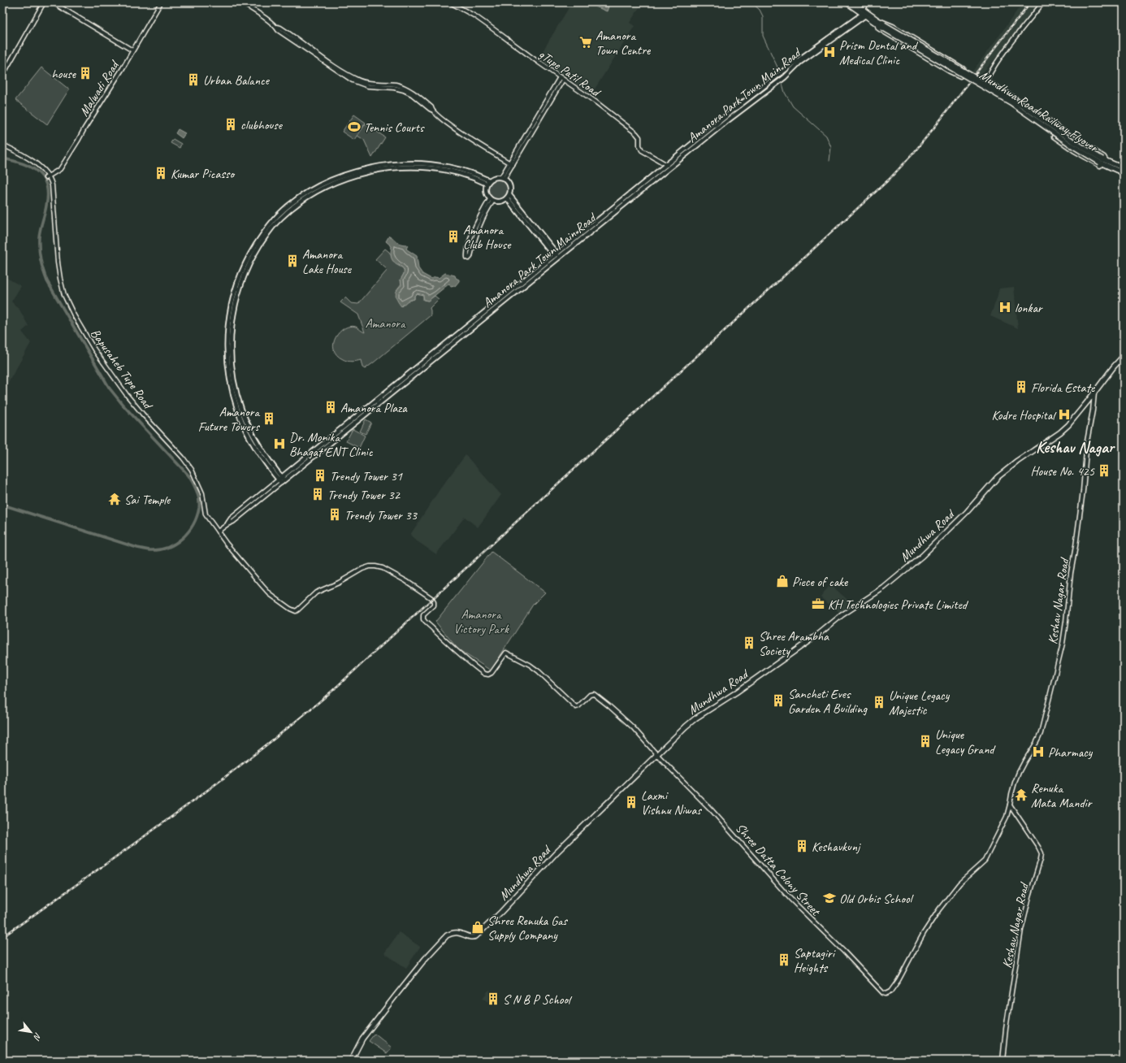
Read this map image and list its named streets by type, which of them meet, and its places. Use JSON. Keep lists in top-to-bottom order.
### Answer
{
  "streets": {
    "main road": ["Amanora Park Town Main Road", "Mundhwa Road Railway Flyover", "Mundhwa Road"],
    "street": [
      "gTupe Patil Road",
      "Malwadi Road",
      "Bapusaheb Tupe Road",
      "Keshav Nagar Road",
      "Shree Datta Colony Street"
    ]
  },
  "crossings": [
    ["gTupe Patil Road", "Amanora Park Town Main Road"],
    ["Malwadi Road", "Bapusaheb Tupe Road"],
    ["Amanora Park Town Main Road", "Bapusaheb Tupe Road"],
    ["Bapusaheb Tupe Road", "Mundhwa Road"],
    ["Bapusaheb Tupe Road", "Shree Datta Colony Street"],
    ["Mundhwa Road", "Keshav Nagar Road"],
    ["Mundhwa Road", "Shree Datta Colony Street"],
    ["Keshav Nagar Road", "Shree Datta Colony Street"]
  ],
  "districts": ["Keshav Nagar"],
  "parks": ["Amanora", "Amanora Victory Park"],
  "places": {
    "supermarket": ["Amanora Town Centre"],
    "hospital": [
      "Prism Dental and Medical Clinic",
      "lonkar",
      "Kodre Hospital",
      "Dr. Monika Bhagat ENT Clinic",
      "Pharmacy"
    ],
    "building": [
      "house",
      "Urban Balance",
      "clubhouse",
      "Kumar Picasso",
      "Amanora Club House",
      "Amanora Lake House",
      "Florida Estate",
      "Amanora Plaza",
      "Amanora Future Towers",
      "House No. 425",
      "Trendy Tower 31",
      "Trendy Tower 32",
      "Trendy Tower 33",
      "Shree Arambha Society",
      "Sancheti Eves Garden A Building",
      "Unique Legacy Majestic",
      "Unique Legacy Grand",
      "Laxmi Vishnu Niwas",
      "Keshavkunj",
      "Saptagiri Heights",
      "S N B P School"
    ],
    "sports": ["Tennis Courts"],
    "temple": ["Sai Temple", "Renuka Mata Mandir"],
    "shop": ["Piece of cake", "Shree Renuka Gas Supply Company"],
    "office": ["KH Technologies Private Limited"],
    "school or university": ["Old Orbis School"]
  },
  "north": "bottom right"
}
